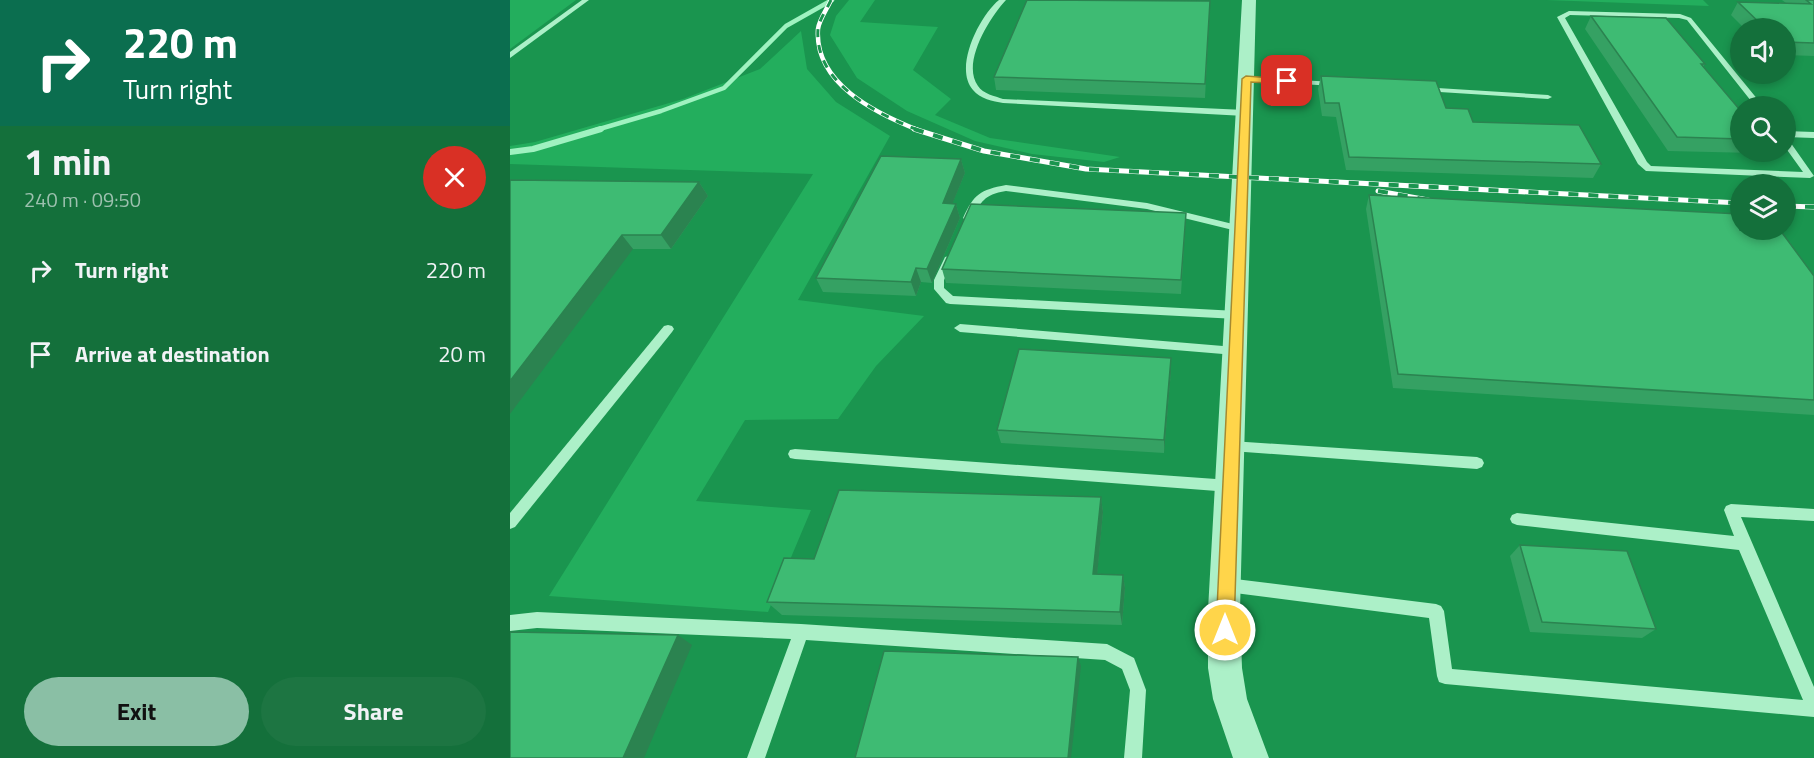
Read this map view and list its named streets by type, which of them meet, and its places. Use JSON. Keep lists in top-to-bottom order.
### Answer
{
  "page": {
    "turn": ["220 m", "Turn right"],
    "heading": ["1 min", "240 m · 09:50"],
    "list": [
      {
        "name": "Turn right",
        "value": "220 m"
      },
      {
        "name": "Arrive at destination",
        "value": "20 m"
      }
    ],
    "buttons": ["Exit", "Share"]
  }
}
